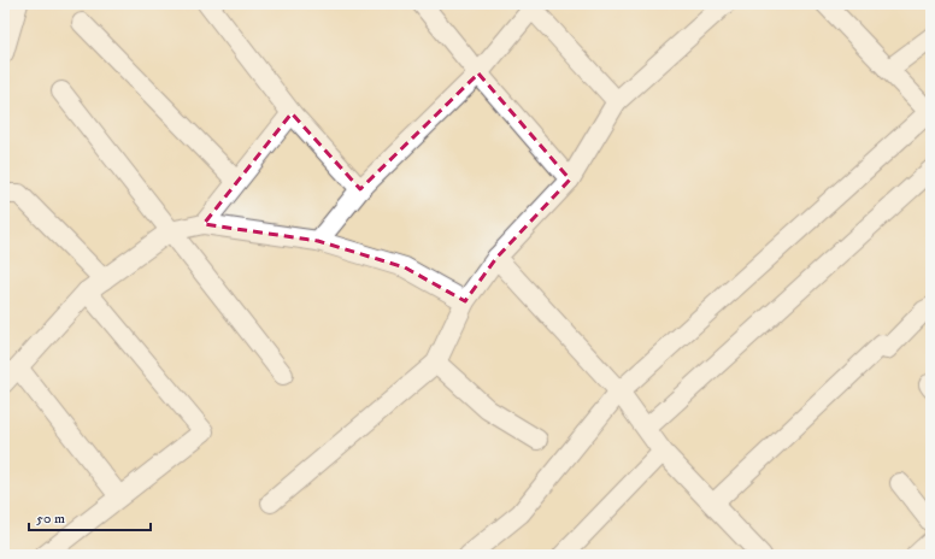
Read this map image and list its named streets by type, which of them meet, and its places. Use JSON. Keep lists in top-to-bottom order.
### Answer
{
  "scale_bar": "50 m"
}
